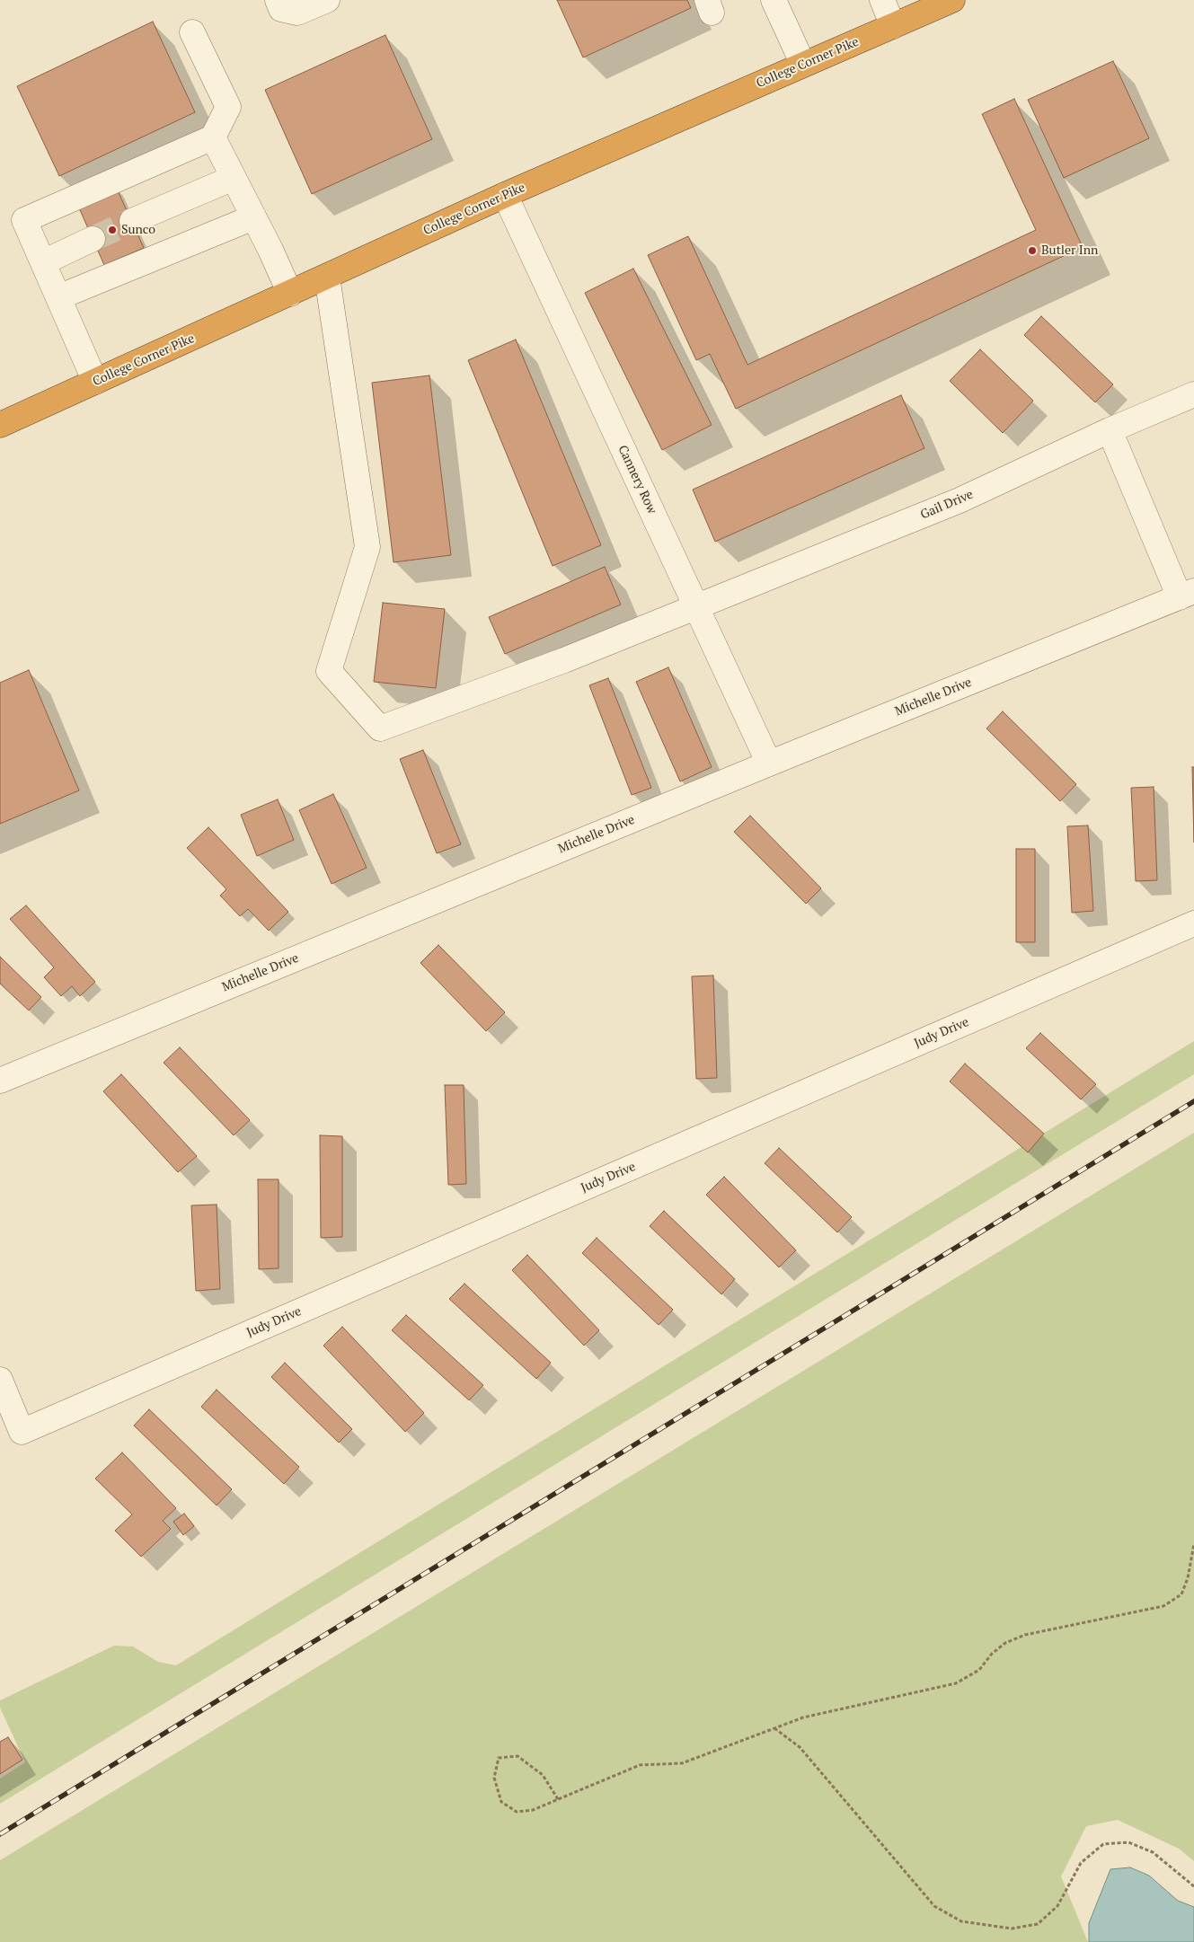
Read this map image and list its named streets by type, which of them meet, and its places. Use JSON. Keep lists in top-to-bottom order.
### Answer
{
  "streets": {
    "highway": ["College Corner Pike"],
    "street": [
      "Cannery Row",
      "Gail Drive",
      "Michelle Drive",
      "Judy Drive"
    ]
  },
  "crossings": [
    ["College Corner Pike", "Cannery Row"],
    ["College Corner Pike", "Gail Drive"],
    ["Cannery Row", "Gail Drive"],
    ["Cannery Row", "Michelle Drive"]
  ],
  "places": ["Sunco", "Butler Inn"]
}
